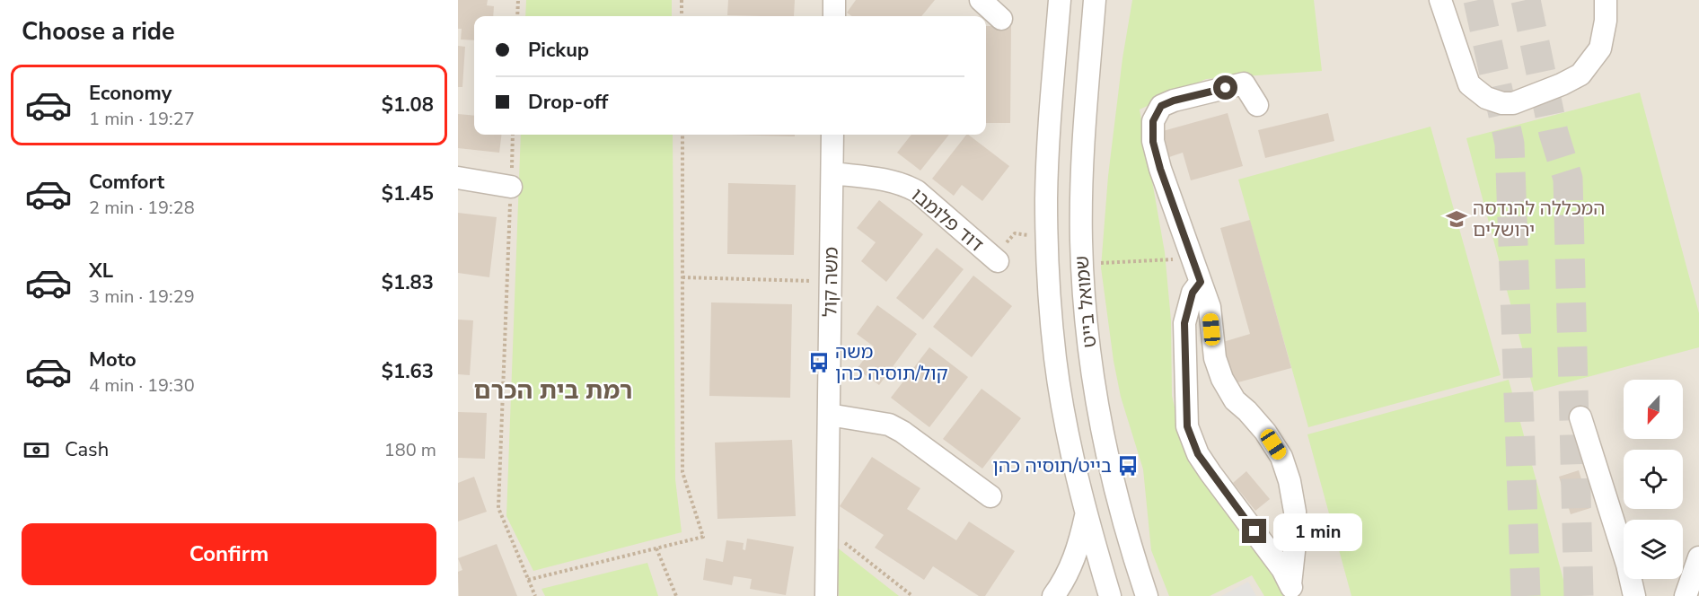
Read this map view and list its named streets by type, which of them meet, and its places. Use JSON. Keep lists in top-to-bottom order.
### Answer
{
  "streets": {
    "street": ["דוד פלומבו", "משה קול", "שמואל בייט"]
  },
  "crossings": [
    ["דוד פלומבו", "משה קול"]
  ],
  "districts": ["רמת בית הכרם"],
  "places": {
    "school or university": ["המכללה להנדסה ירושלים"],
    "bus stop": ["משה קול/תוסיה כהן", "בייט/תוסיה כהן"]
  },
  "north": "bottom",
  "page": {
    "heading": "Choose a ride",
    "banner": ["Pickup", "Drop-off"],
    "list": [
      {
        "name": "Economy",
        "note": "1 min · 19:27",
        "value": "$1.08"
      },
      {
        "name": "Comfort",
        "note": "2 min · 19:28",
        "value": "$1.45"
      },
      {
        "name": "XL",
        "note": "3 min · 19:29",
        "value": "$1.83"
      },
      {
        "name": "Moto",
        "note": "4 min · 19:30",
        "value": "$1.63"
      }
    ],
    "pay": ["Cash", "180 m"],
    "buttons": "Confirm",
    "bubble": "1 min"
  }
}
